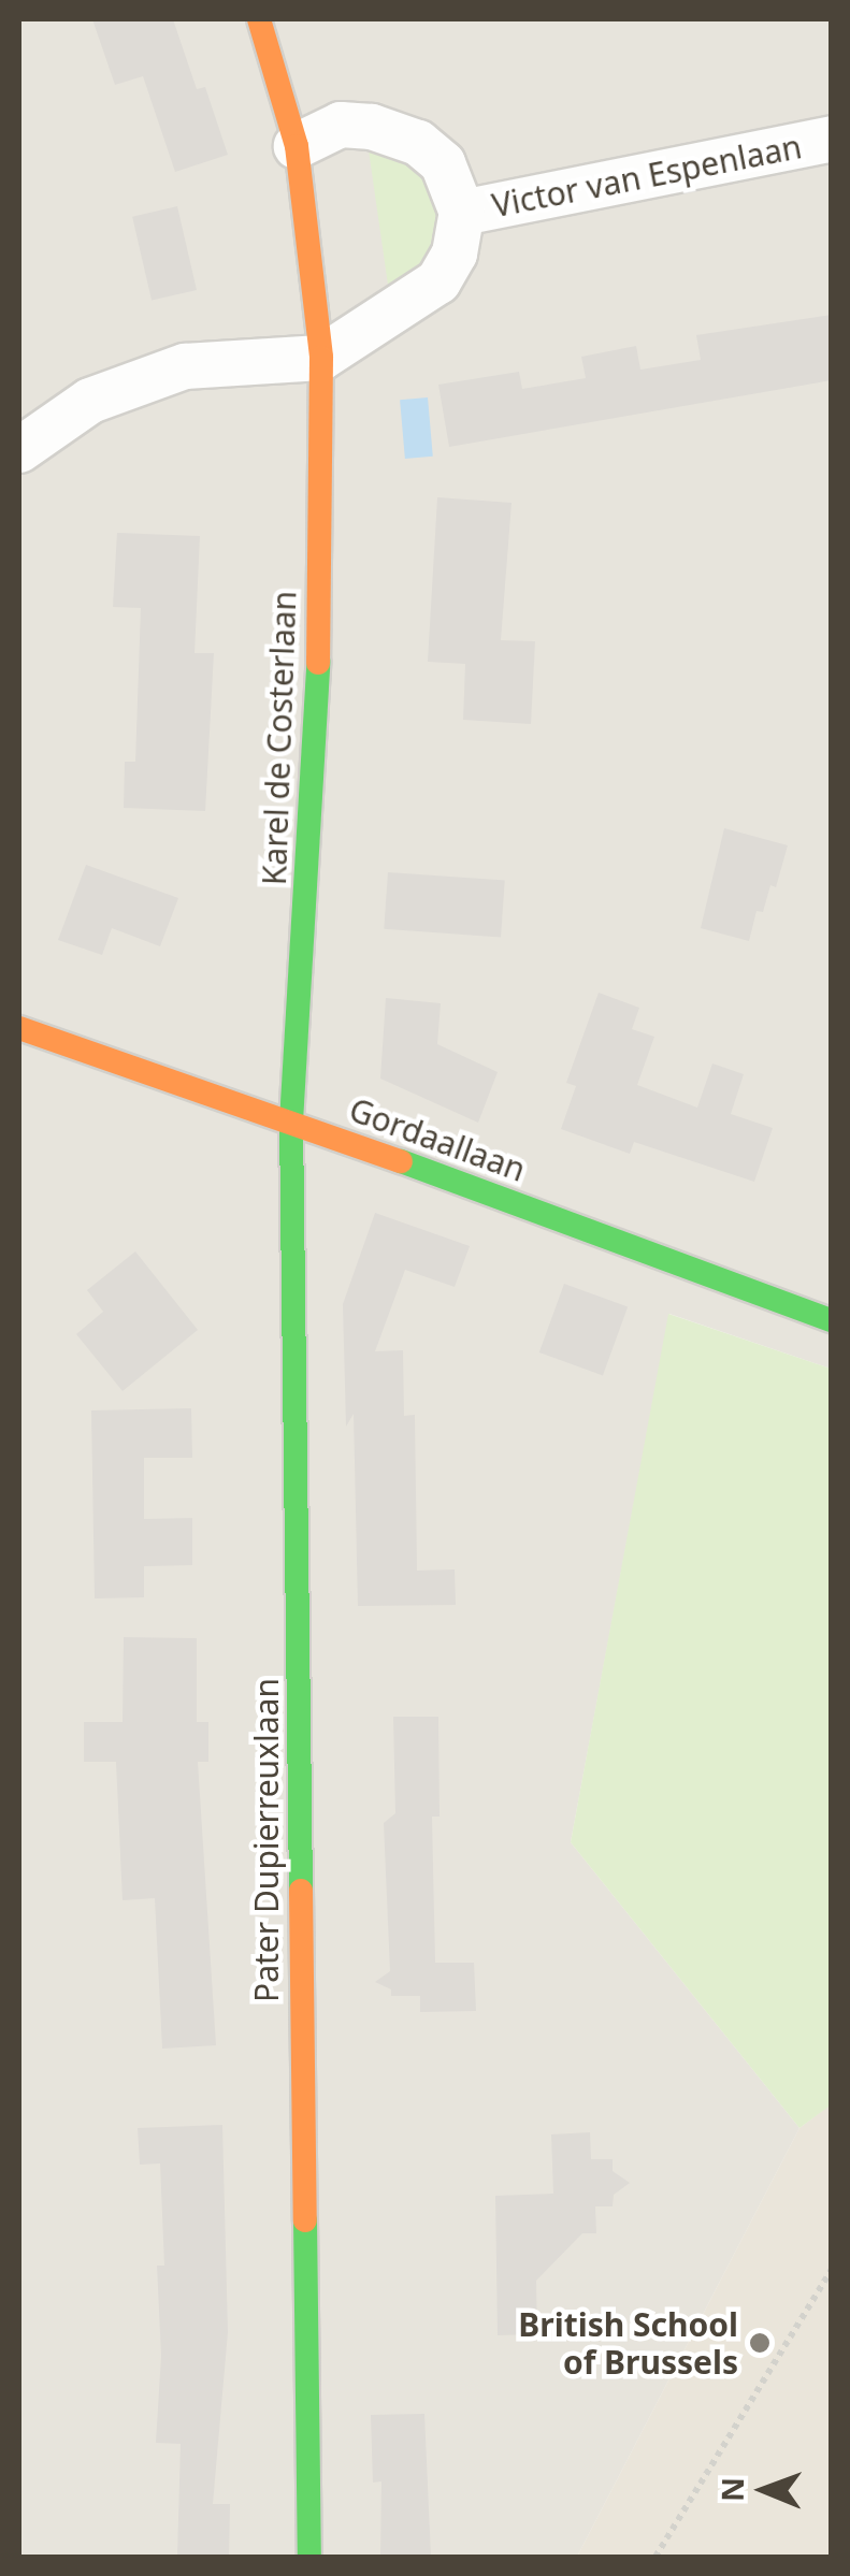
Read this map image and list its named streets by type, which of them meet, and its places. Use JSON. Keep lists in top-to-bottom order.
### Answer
{
  "streets": {
    "street": [
      "Victor van Espenlaan",
      "Karel de Costerlaan",
      "Gordaallaan",
      "Pater Dupierreuxlaan"
    ]
  },
  "crossings": [
    ["Karel de Costerlaan", "Gordaallaan"],
    ["Karel de Costerlaan", "Pater Dupierreuxlaan"],
    ["Gordaallaan", "Pater Dupierreuxlaan"]
  ],
  "places": ["British School of Brussels"],
  "north": "left"
}
